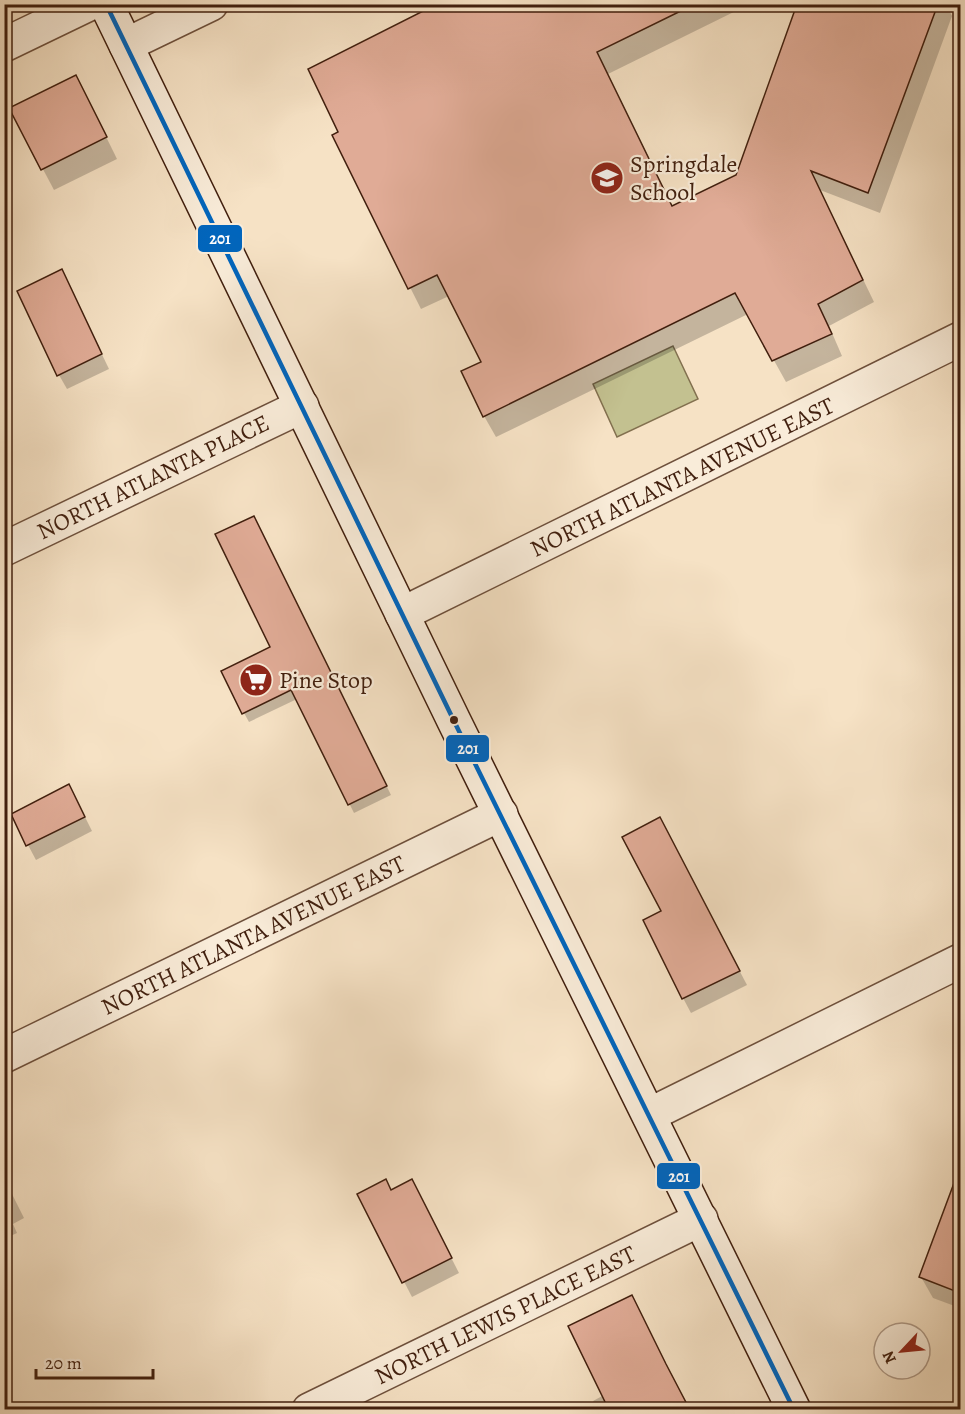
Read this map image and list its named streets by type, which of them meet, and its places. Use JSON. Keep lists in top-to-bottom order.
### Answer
{
  "streets": {
    "street": ["NORTH ATLANTA PLACE", "NORTH ATLANTA AVENUE EAST", "NORTH LEWIS PLACE EAST"]
  },
  "places": {
    "school or university": ["Springdale School"],
    "supermarket": ["Pine Stop"]
  },
  "lines": ["transit line 201"],
  "scale_bar": "20 m",
  "north": "bottom left"
}
